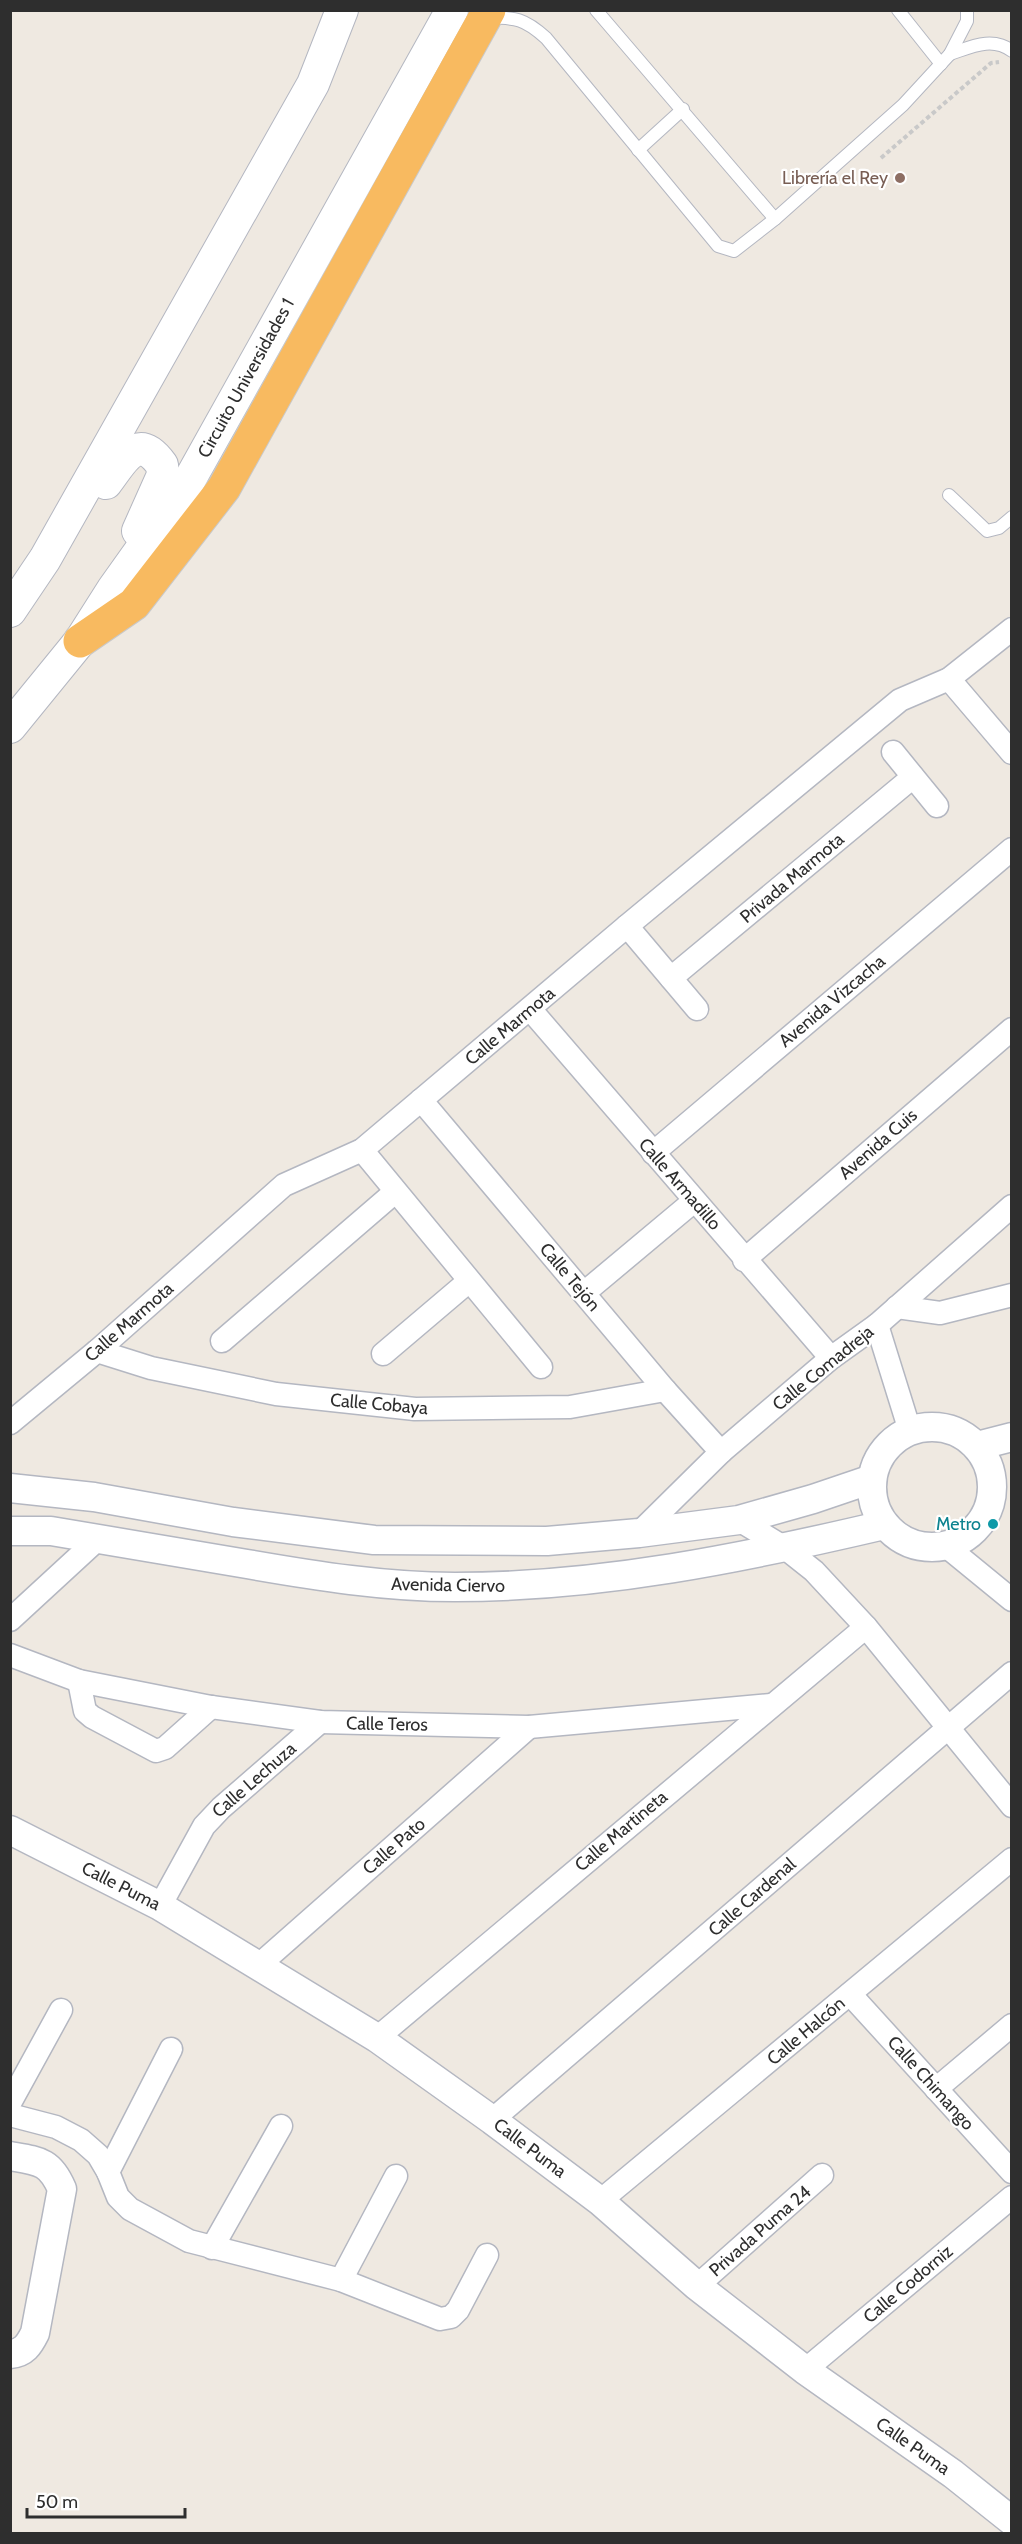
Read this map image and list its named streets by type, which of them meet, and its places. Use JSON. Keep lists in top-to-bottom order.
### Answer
{
  "streets": {
    "main road": ["Circuito Universidades 1"],
    "street": [
      "Privada Marmota",
      "Avenida Vizcacha",
      "Calle Marmota",
      "Avenida Cuis",
      "Calle Armadillo",
      "Calle Tejón",
      "Calle Comadreja",
      "Calle Cobaya",
      "Avenida Ciervo",
      "Calle Teros",
      "Calle Lechuza",
      "Calle Martineta",
      "Calle Pato",
      "Calle Puma",
      "Calle Cardenal",
      "Calle Halcón",
      "Calle Chimango",
      "Privada Puma 24",
      "Calle Codorniz"
    ]
  },
  "crossings": [
    ["Avenida Vizcacha", "Calle Armadillo"],
    ["Calle Marmota", "Calle Armadillo"],
    ["Calle Marmota", "Calle Tejón"],
    ["Calle Marmota", "Calle Cobaya"],
    ["Avenida Cuis", "Calle Armadillo"],
    ["Calle Armadillo", "Calle Comadreja"],
    ["Calle Tejón", "Calle Comadreja"],
    ["Calle Tejón", "Calle Cobaya"],
    ["Calle Teros", "Calle Lechuza"],
    ["Calle Teros", "Calle Martineta"],
    ["Calle Teros", "Calle Pato"],
    ["Calle Lechuza", "Calle Puma"],
    ["Calle Martineta", "Calle Puma"],
    ["Calle Pato", "Calle Puma"],
    ["Calle Puma", "Calle Cardenal"],
    ["Calle Puma", "Calle Halcón"],
    ["Calle Puma", "Privada Puma 24"],
    ["Calle Puma", "Calle Codorniz"],
    ["Calle Halcón", "Calle Chimango"]
  ],
  "places": ["Librería el Rey", "Metro"],
  "scale_bar": "50 m"
}
